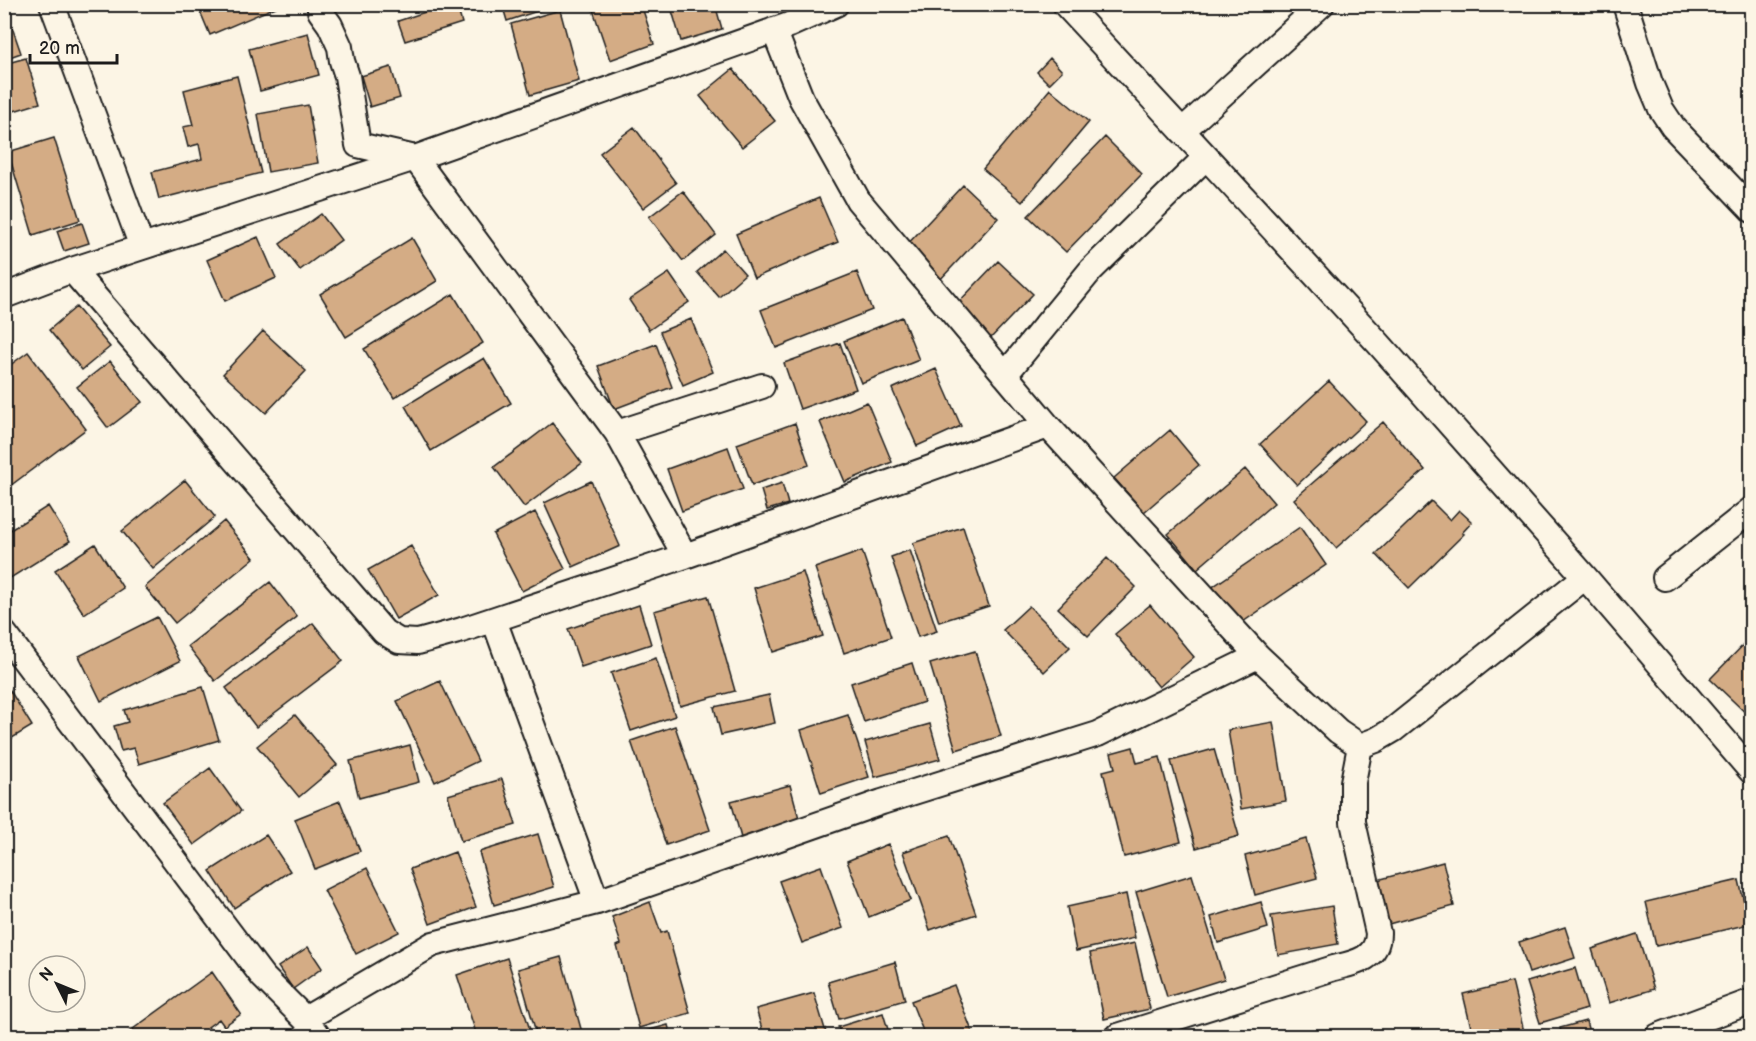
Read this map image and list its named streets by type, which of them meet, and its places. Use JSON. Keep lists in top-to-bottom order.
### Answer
{
  "scale_bar": "20 m",
  "north": "top left"
}
